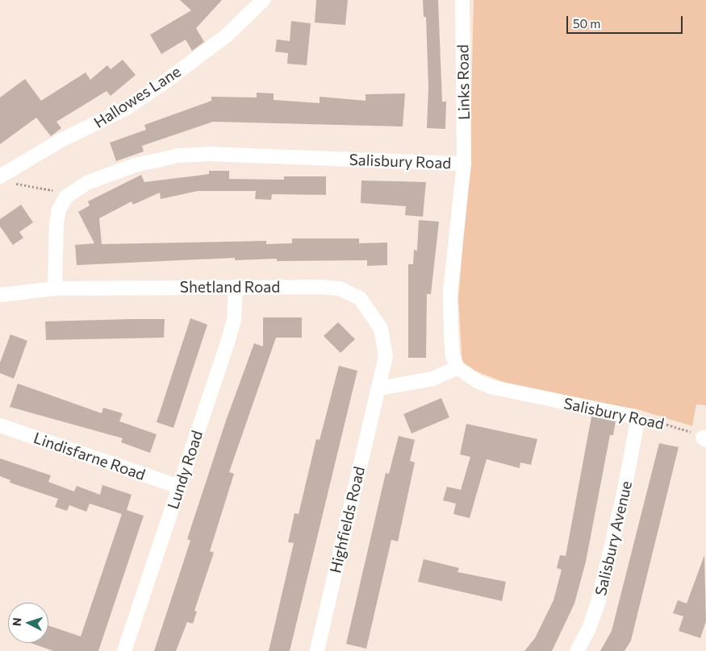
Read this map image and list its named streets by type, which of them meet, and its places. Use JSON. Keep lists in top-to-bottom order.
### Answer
{
  "streets": {
    "street": [
      "Links Road",
      "Hallowes Lane",
      "Salisbury Road",
      "Shetland Road",
      "Lindisfarne Road",
      "Lundy Road",
      "Highfields Road",
      "Salisbury Avenue"
    ]
  },
  "crossings": [
    ["Links Road", "Salisbury Road"],
    ["Salisbury Road", "Salisbury Avenue"],
    ["Shetland Road", "Lundy Road"],
    ["Shetland Road", "Highfields Road"],
    ["Lindisfarne Road", "Lundy Road"]
  ],
  "scale_bar": "50 m",
  "north": "left"
}
